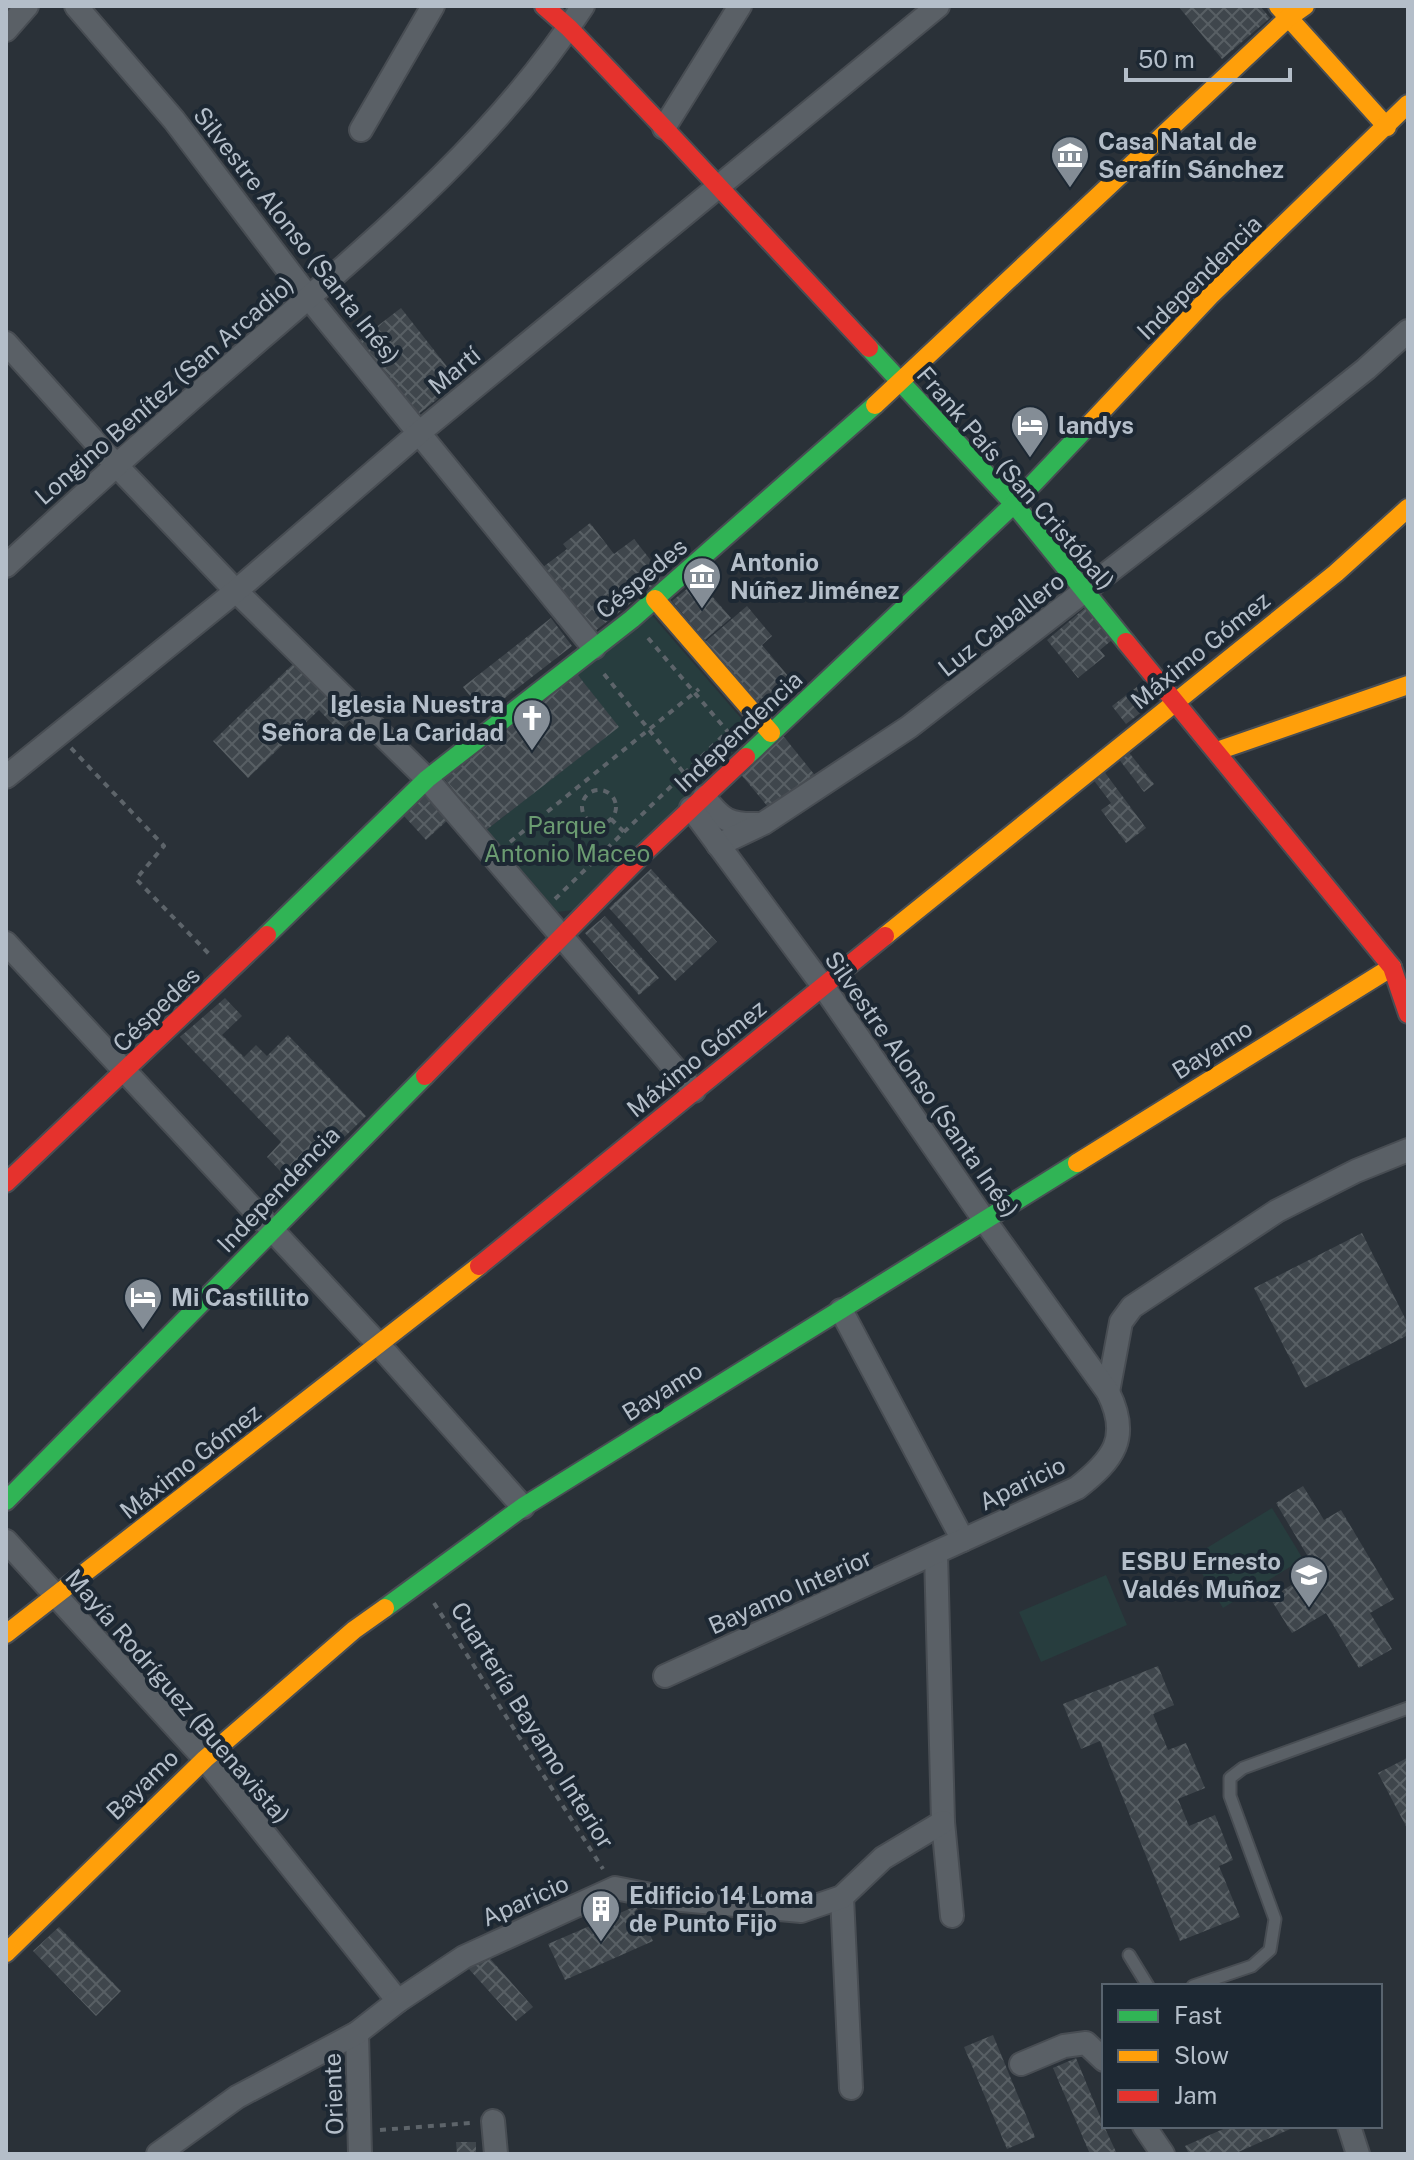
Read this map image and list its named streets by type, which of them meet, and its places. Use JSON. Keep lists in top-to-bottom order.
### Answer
{
  "streets": {
    "street": [
      "Silvestre Alonso (Santa Inés)",
      "Independencia",
      "Martí",
      "Longino Benítez (San Arcadio)",
      "Frank País (San Cristóbal)",
      "Céspedes",
      "Luz Caballero",
      "Máximo Gómez",
      "Bayamo",
      "Aparicio",
      "Bayamo Interior",
      "Mayía Rodríguez (Buenavista)",
      "Oriente"
    ],
    "path": ["Cuartería Bayamo Interior"]
  },
  "crossings": [
    ["Silvestre Alonso (Santa Inés)", "Independencia"],
    ["Silvestre Alonso (Santa Inés)", "Martí"],
    ["Silvestre Alonso (Santa Inés)", "Longino Benítez (San Arcadio)"],
    ["Silvestre Alonso (Santa Inés)", "Céspedes"],
    ["Silvestre Alonso (Santa Inés)", "Luz Caballero"],
    ["Silvestre Alonso (Santa Inés)", "Máximo Gómez"],
    ["Silvestre Alonso (Santa Inés)", "Bayamo"],
    ["Silvestre Alonso (Santa Inés)", "Aparicio"],
    ["Independencia", "Frank País (San Cristóbal)"],
    ["Martí", "Frank País (San Cristóbal)"],
    ["Longino Benítez (San Arcadio)", "Frank País (San Cristóbal)"],
    ["Frank País (San Cristóbal)", "Céspedes"],
    ["Frank País (San Cristóbal)", "Luz Caballero"],
    ["Frank País (San Cristóbal)", "Máximo Gómez"],
    ["Frank País (San Cristóbal)", "Bayamo"],
    ["Máximo Gómez", "Mayía Rodríguez (Buenavista)"],
    ["Bayamo", "Mayía Rodríguez (Buenavista)"],
    ["Bayamo", "Cuartería Bayamo Interior"],
    ["Aparicio", "Bayamo Interior"],
    ["Aparicio", "Mayía Rodríguez (Buenavista)"],
    ["Aparicio", "Cuartería Bayamo Interior"],
    ["Aparicio", "Oriente"]
  ],
  "parks": ["Parque Antonio Maceo"],
  "places": {
    "museum": ["Casa Natal de Serafín Sánchez", "Antonio Núñez Jiménez"],
    "hotel": ["landys", "Mi Castillito"],
    "church": ["Iglesia Nuestra Señora de La Caridad"],
    "school or university": ["ESBU Ernesto Valdés Muñoz"],
    "building": ["Edificio 14 Loma de Punto Fijo"]
  },
  "legend": ["Fast", "Slow", "Jam"],
  "scale_bar": "50 m"
}
